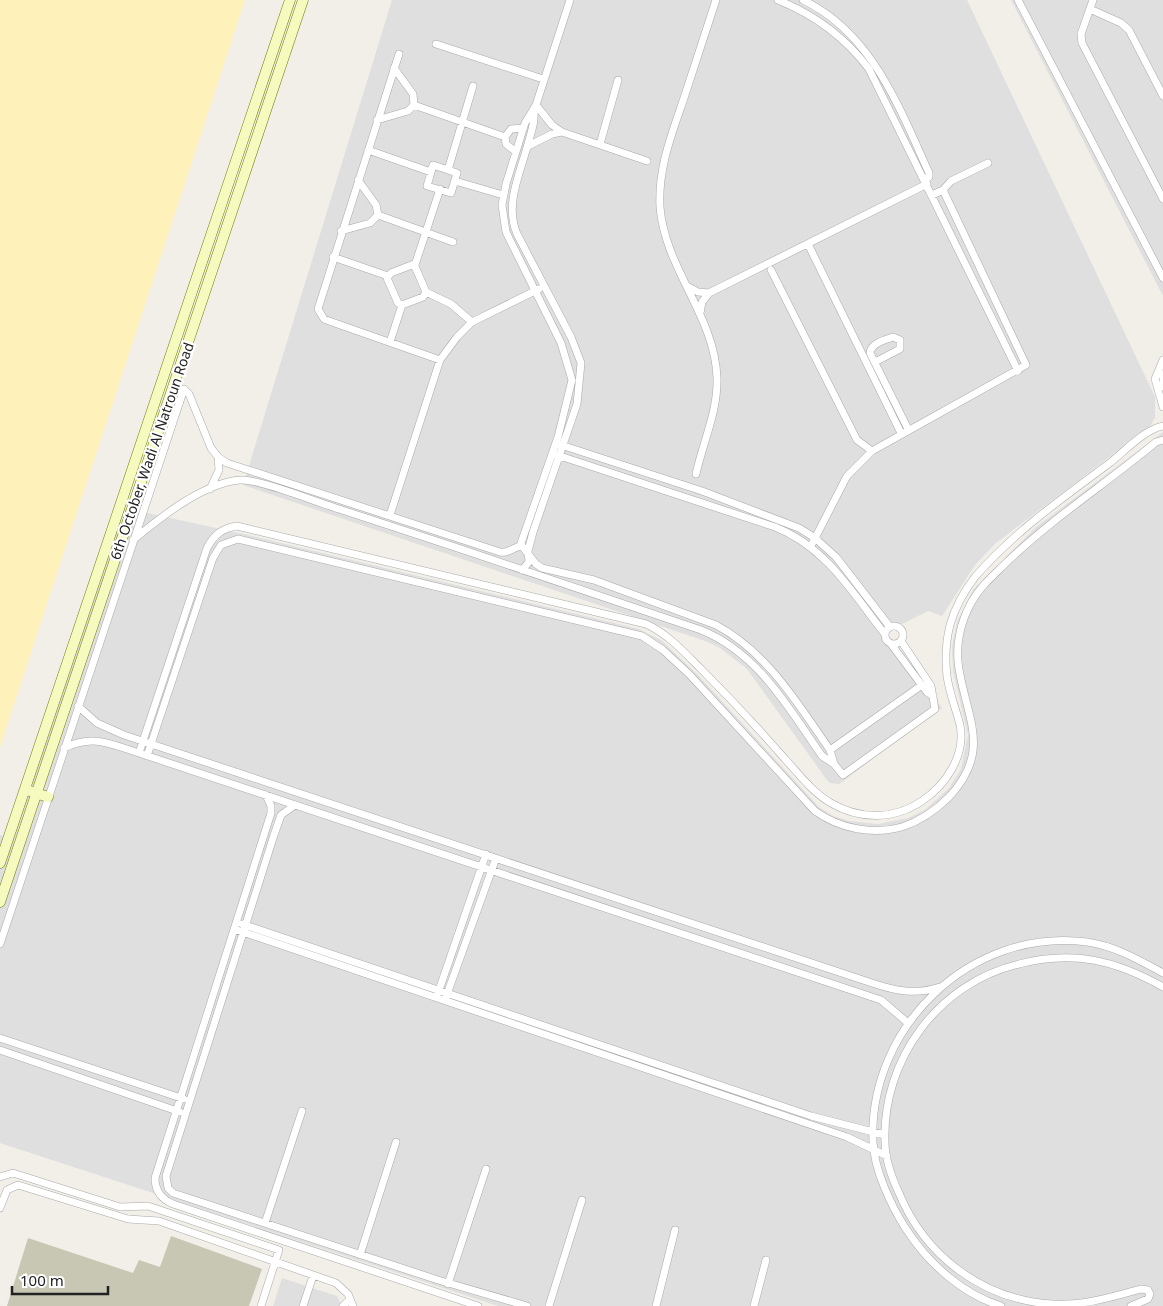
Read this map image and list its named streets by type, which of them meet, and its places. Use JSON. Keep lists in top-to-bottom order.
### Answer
{
  "streets": {
    "street": ["6th October, Wadi Al Natroun Road"]
  },
  "scale_bar": "100 m"
}
